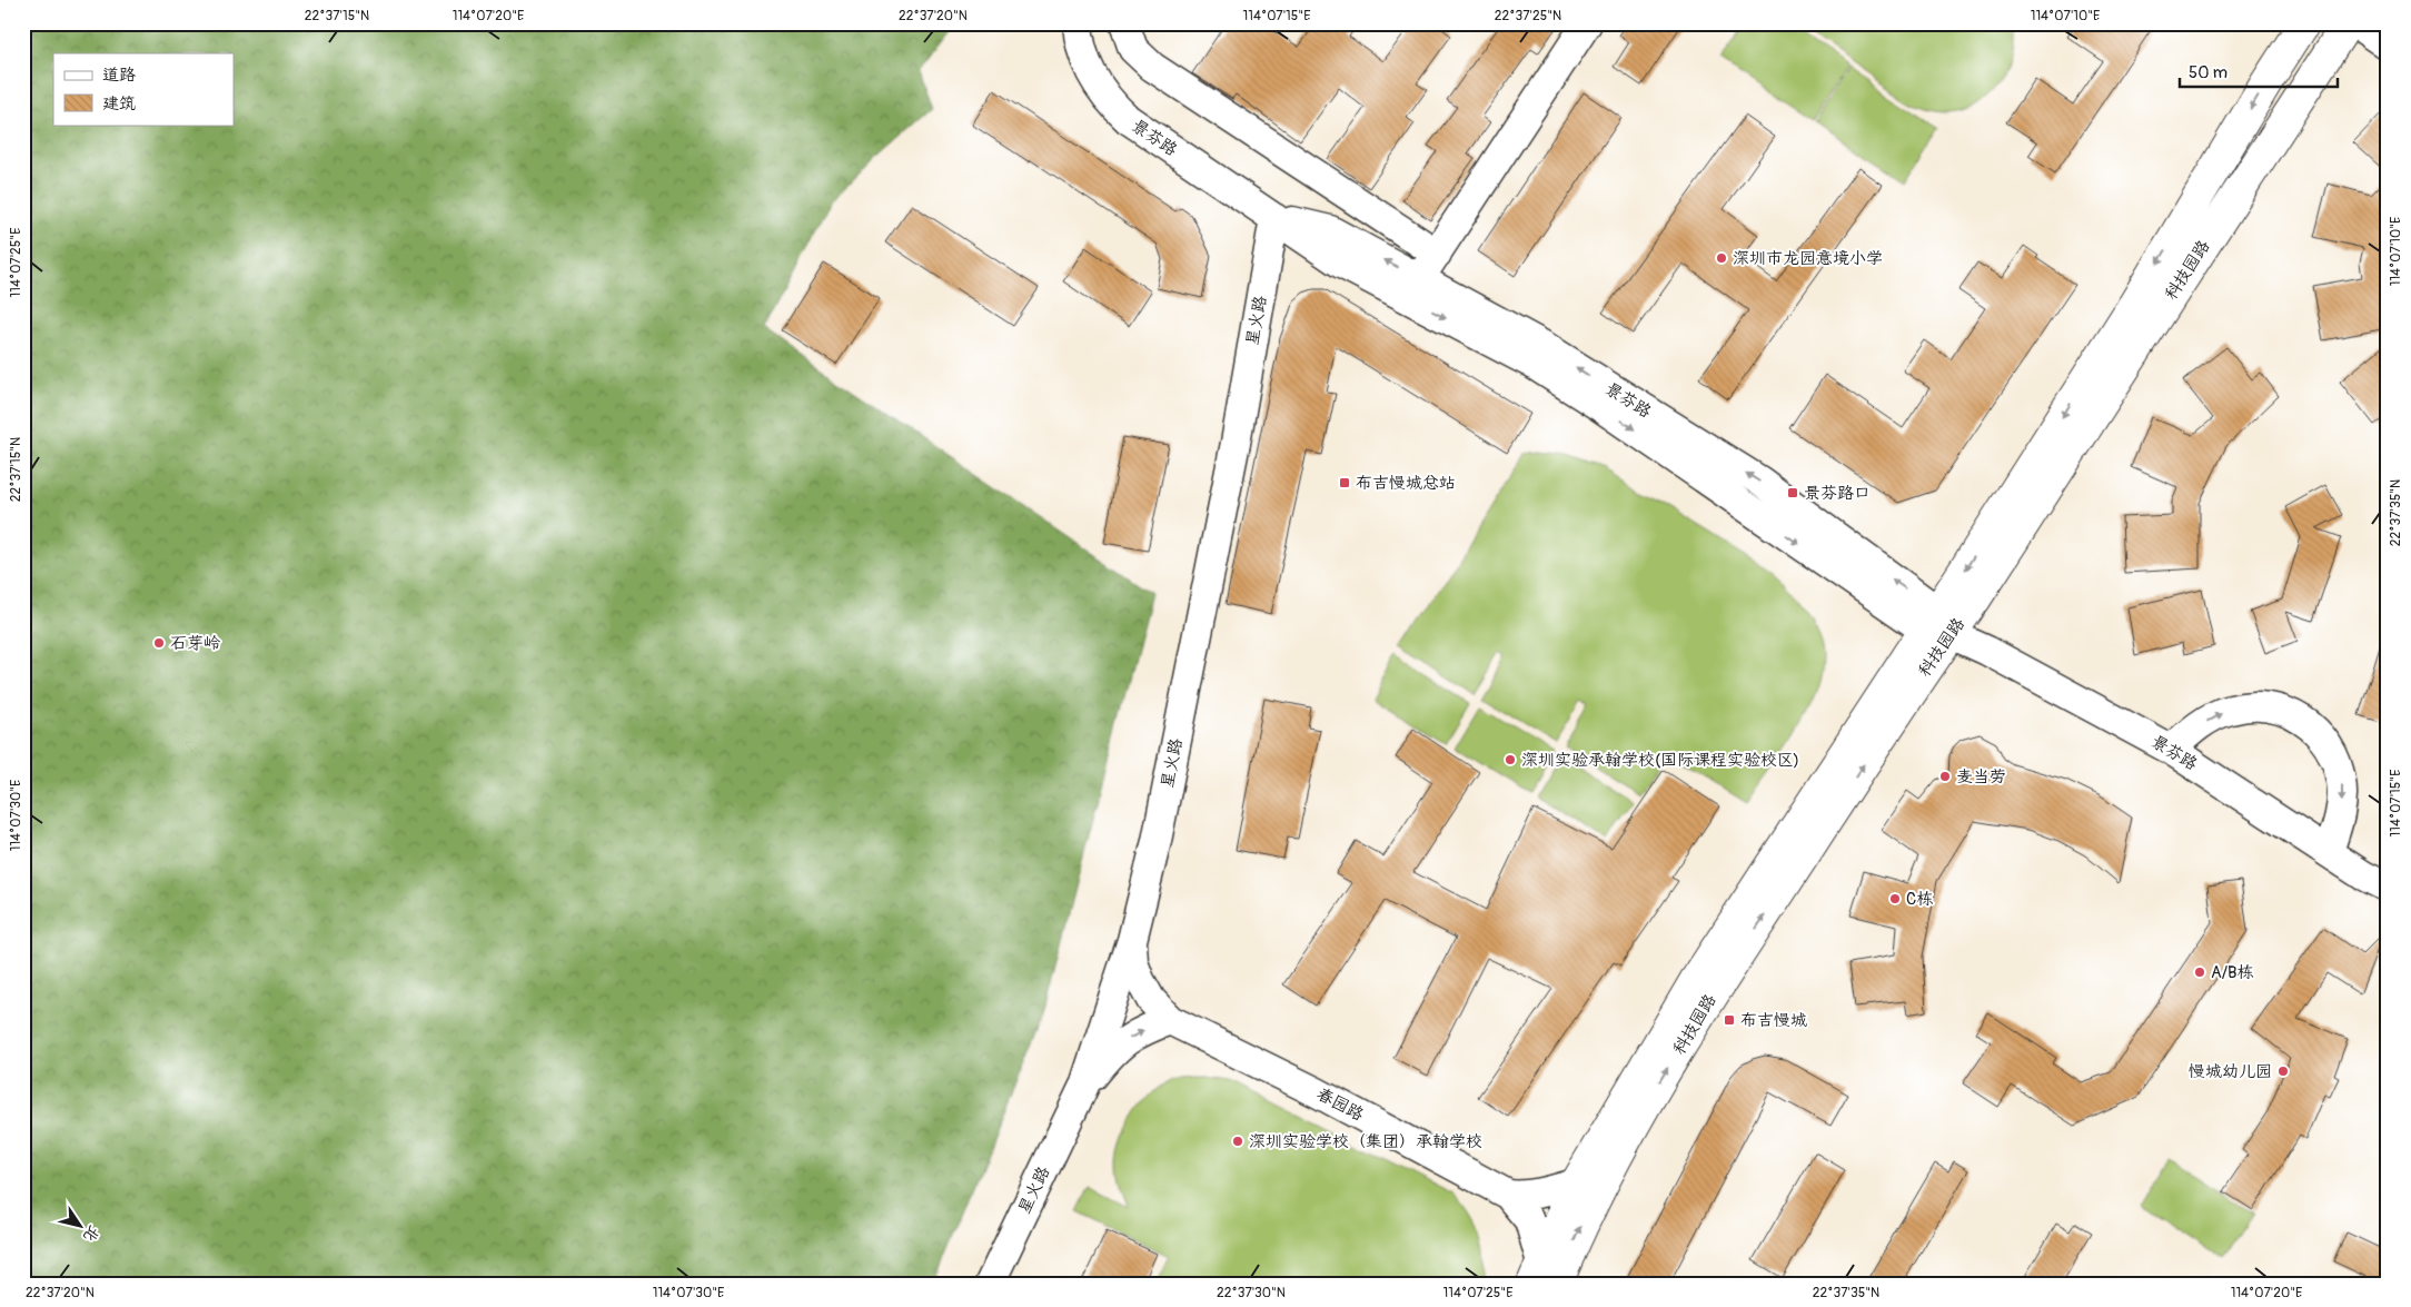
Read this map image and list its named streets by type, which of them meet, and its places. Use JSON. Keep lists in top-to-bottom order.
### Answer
{
  "streets": {
    "main road": ["科技园路"],
    "street": ["景芬路", "星火路", "春园路"]
  },
  "crossings": [
    ["景芬路", "科技园路"],
    ["景芬路", "星火路"],
    ["科技园路", "春园路"],
    ["星火路", "春园路"]
  ],
  "places": {
    "other": [
      "深圳市龙园意境小学",
      "石芽岭",
      "深圳实验承翰学校(国际课程实验校区)",
      "麦当劳",
      "C栋",
      "A/B栋",
      "慢城幼儿园",
      "深圳实验学校（集团）承翰学校"
    ],
    "transit": ["布吉慢城总站", "景芬路口", "布吉慢城"]
  },
  "legend": ["道路", "建筑"],
  "scale_bar": "50 m",
  "north": "bottom right",
  "coordinates": [
    "22°37'15\"N",
    "114°07'20\"E",
    "22°37'20\"N",
    "114°07'15\"E",
    "22°37'25\"N",
    "114°07'10\"E",
    "114°07'25\"E",
    "22°37'35\"N",
    "114°07'30\"E",
    "22°37'30\"N"
  ]
}
